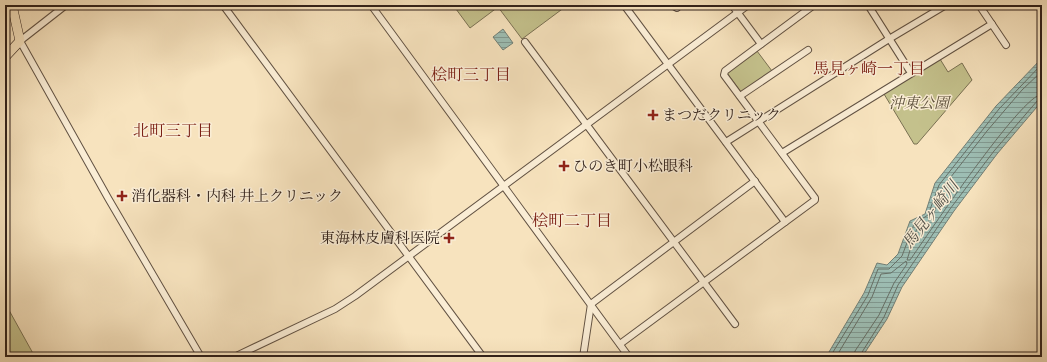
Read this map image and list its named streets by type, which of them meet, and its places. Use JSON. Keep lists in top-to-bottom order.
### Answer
{
  "districts": [
    "馬見ヶ崎一丁目",
    "桧町三丁目",
    "北町三丁目",
    "桧町二丁目"
  ],
  "water": ["馬見ヶ崎川"],
  "parks": ["沖東公園"],
  "places": {
    "health": [
      "まつだクリニック",
      "ひのき町小松眼科",
      "消化器科・内科 井上クリニック",
      "東海林皮膚科医院"
    ]
  }
}
